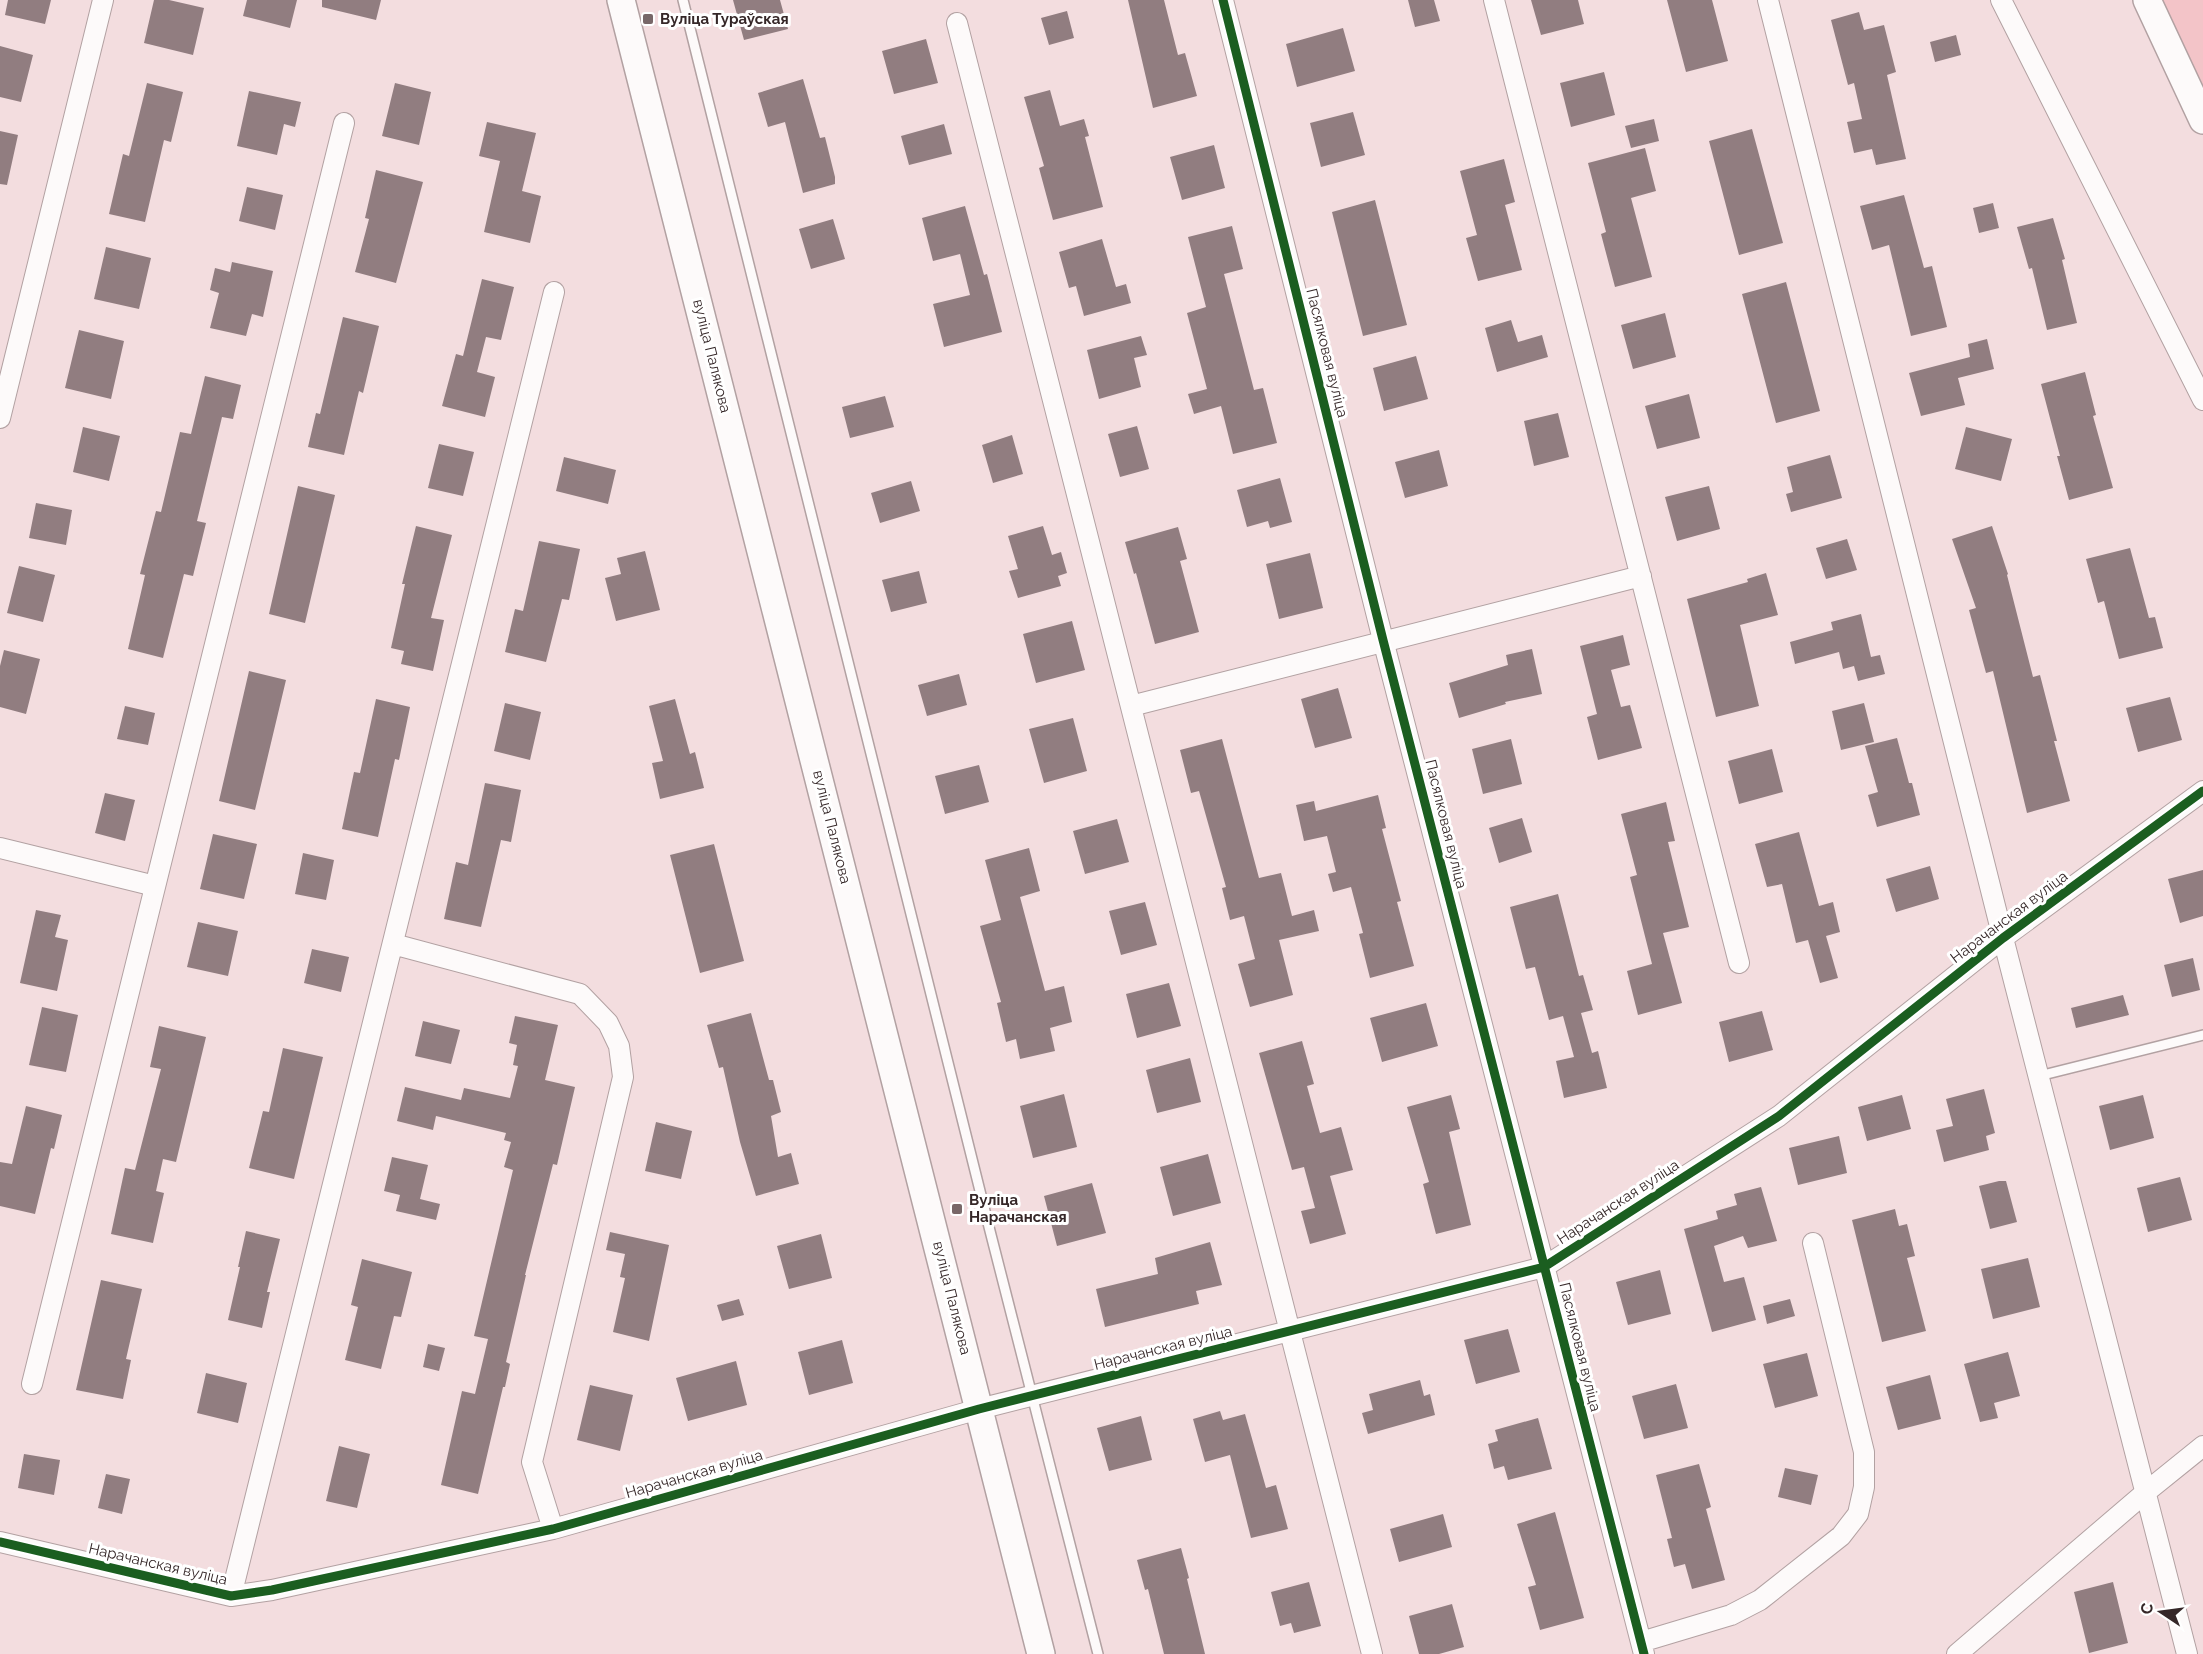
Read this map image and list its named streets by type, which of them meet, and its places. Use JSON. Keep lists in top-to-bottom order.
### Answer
{
  "streets": {
    "street": ["Пасялковая вуліца", "вуліца Палякова", "Нарачанская вуліца"]
  },
  "crossings": [
    ["Пасялковая вуліца", "Нарачанская вуліца"],
    ["вуліца Палякова", "Нарачанская вуліца"]
  ],
  "places": {
    "transit": ["Вуліца Тураўская", "Вуліца Нарачанская"]
  },
  "north": "left"
}
